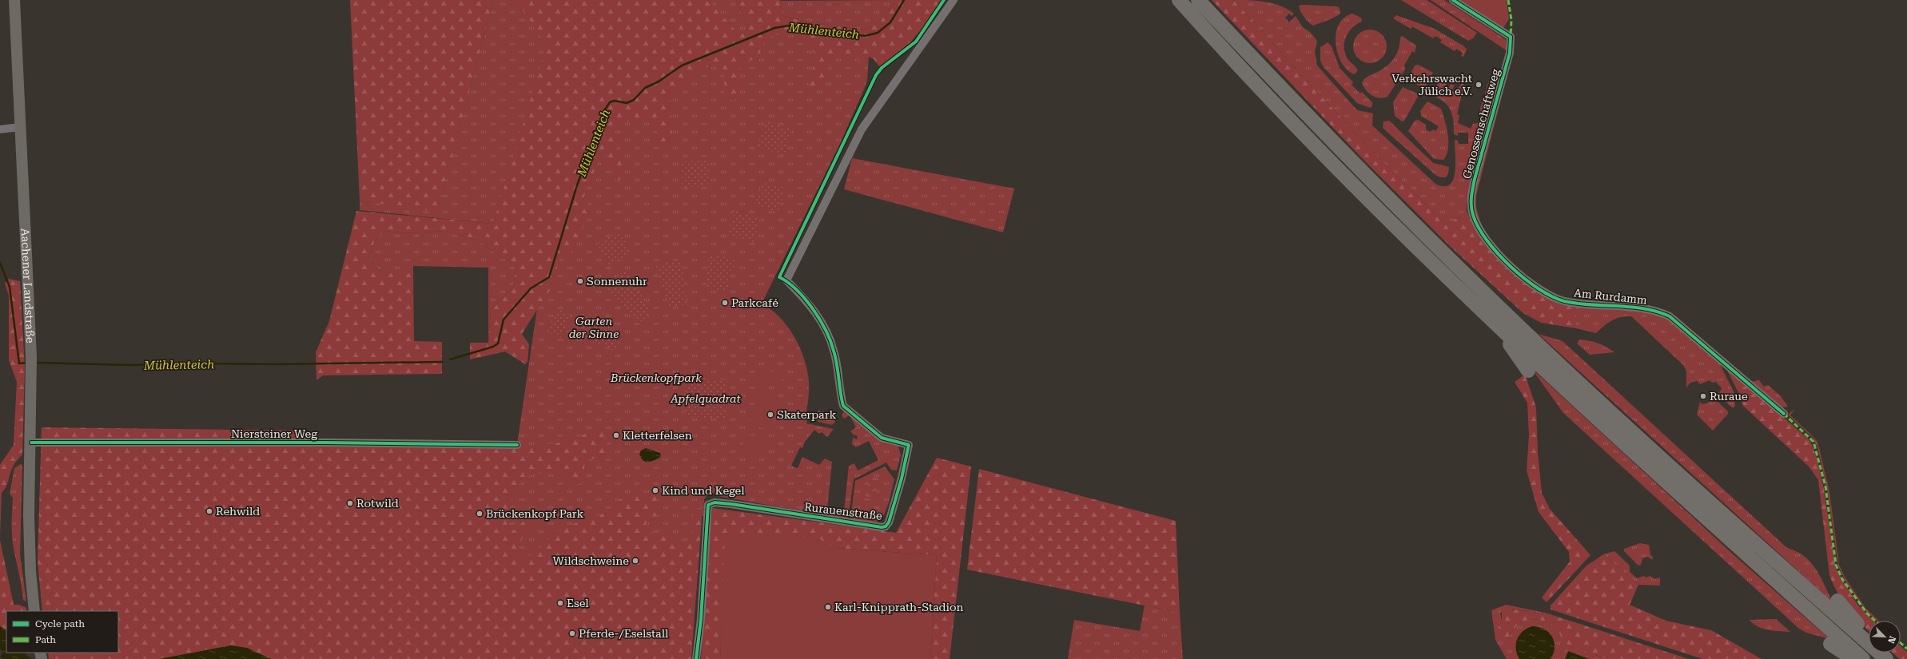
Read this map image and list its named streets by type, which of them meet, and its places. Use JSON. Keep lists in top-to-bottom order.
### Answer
{
  "streets": {
    "main road": ["Aachener Landstraße"],
    "street": [
      "Genossenschaftsweg",
      "Am Rurdamm",
      "Niersteiner Weg",
      "Rurauenstraße"
    ]
  },
  "crossings": [
    ["Genossenschaftsweg", "Am Rurdamm"],
    ["Aachener Landstraße", "Niersteiner Weg"]
  ],
  "water": ["Mühlenteich"],
  "parks": ["Garten der Sinne", "Brückenkopfpark", "Apfelquadrat"],
  "places": [
    "Verkehrswacht Jülich e.V.",
    "Sonnenuhr",
    "Parkcafé",
    "Ruraue",
    "Skaterpark",
    "Kletterfelsen",
    "Kind und Kegel",
    "Rotwild",
    "Rehwild",
    "Brückenkopf Park",
    "Wildschweine",
    "Esel",
    "Karl-Knipprath-Stadion",
    "Pferde-/Eselstall"
  ],
  "legend": ["Cycle path", "Path"],
  "north": "bottom right"
}
